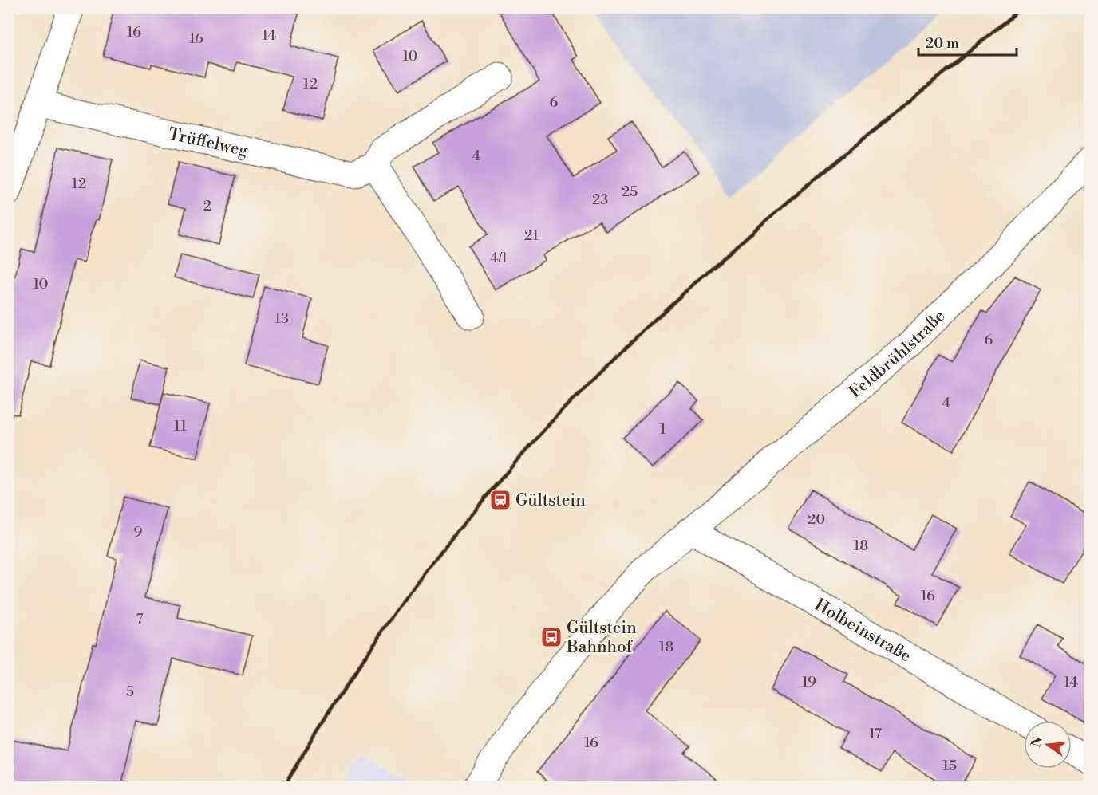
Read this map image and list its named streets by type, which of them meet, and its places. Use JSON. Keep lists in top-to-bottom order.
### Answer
{
  "streets": {
    "street": ["Trüffelweg", "Feldbrühlstraße", "Holbeinstraße"]
  },
  "crossings": [
    ["Feldbrühlstraße", "Holbeinstraße"]
  ],
  "places": {
    "station": ["Gültstein"],
    "bus stop": ["Gültstein Bahnhof"]
  },
  "house_numbers": [
    "16",
    "14",
    "16",
    "10",
    "12",
    "6",
    "4",
    "12",
    "25",
    "23",
    "2",
    "21",
    "4/1",
    "10",
    "13",
    "6",
    "4",
    "11",
    "1",
    "20",
    "9",
    "18",
    "16",
    "7",
    "18",
    "19",
    "14",
    "5",
    "17",
    "16",
    "15"
  ],
  "scale_bar": "20 m",
  "north": "left"
}
